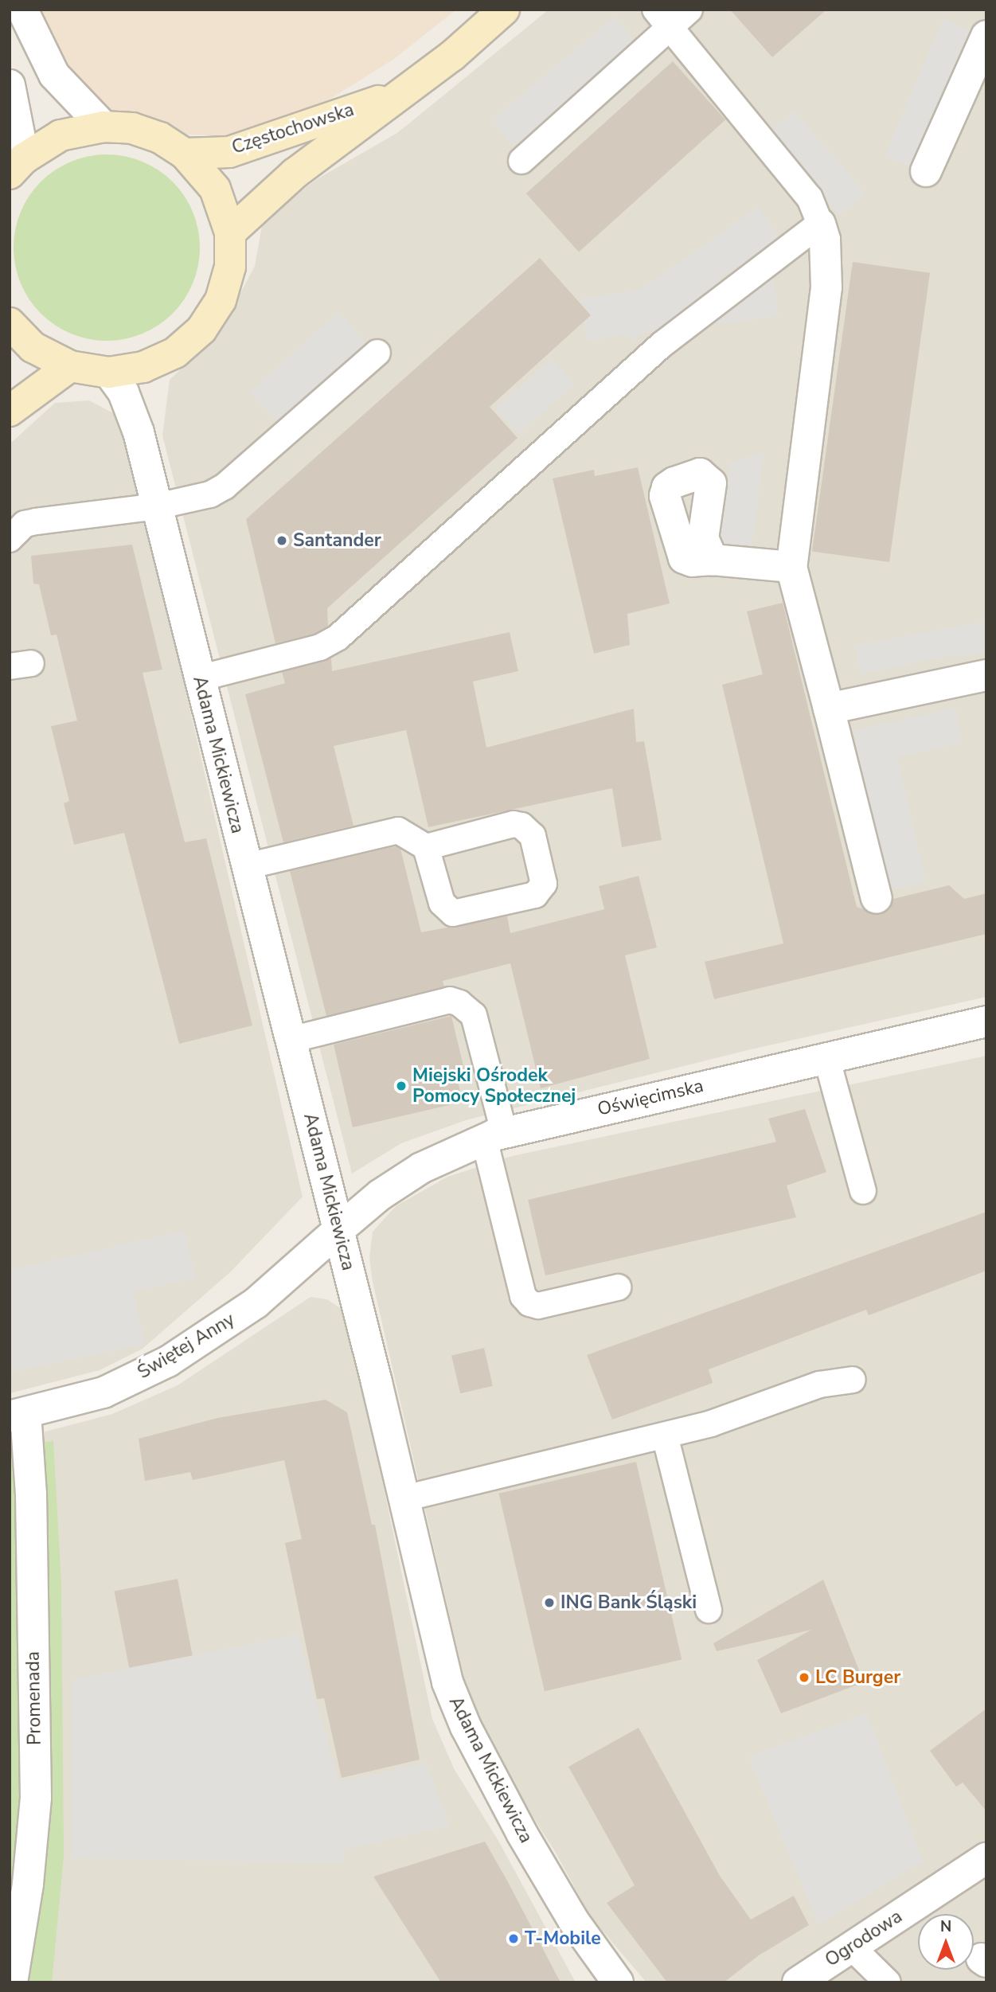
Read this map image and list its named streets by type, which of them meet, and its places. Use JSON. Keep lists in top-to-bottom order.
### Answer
{
  "streets": {
    "main road": ["Częstochowska"],
    "street": [
      "Adama Mickiewicza",
      "Oświęcimska",
      "Świętej Anny",
      "Promenada",
      "Ogrodowa"
    ]
  },
  "crossings": [
    ["Adama Mickiewicza", "Oświęcimska"],
    ["Adama Mickiewicza", "Świętej Anny"],
    ["Oświęcimska", "Świętej Anny"],
    ["Świętej Anny", "Promenada"]
  ],
  "places": [
    "Santander",
    "Miejski Ośrodek Pomocy Społecznej",
    "ING Bank Śląski",
    "LC Burger",
    "T-Mobile"
  ],
  "north": "top"
}
